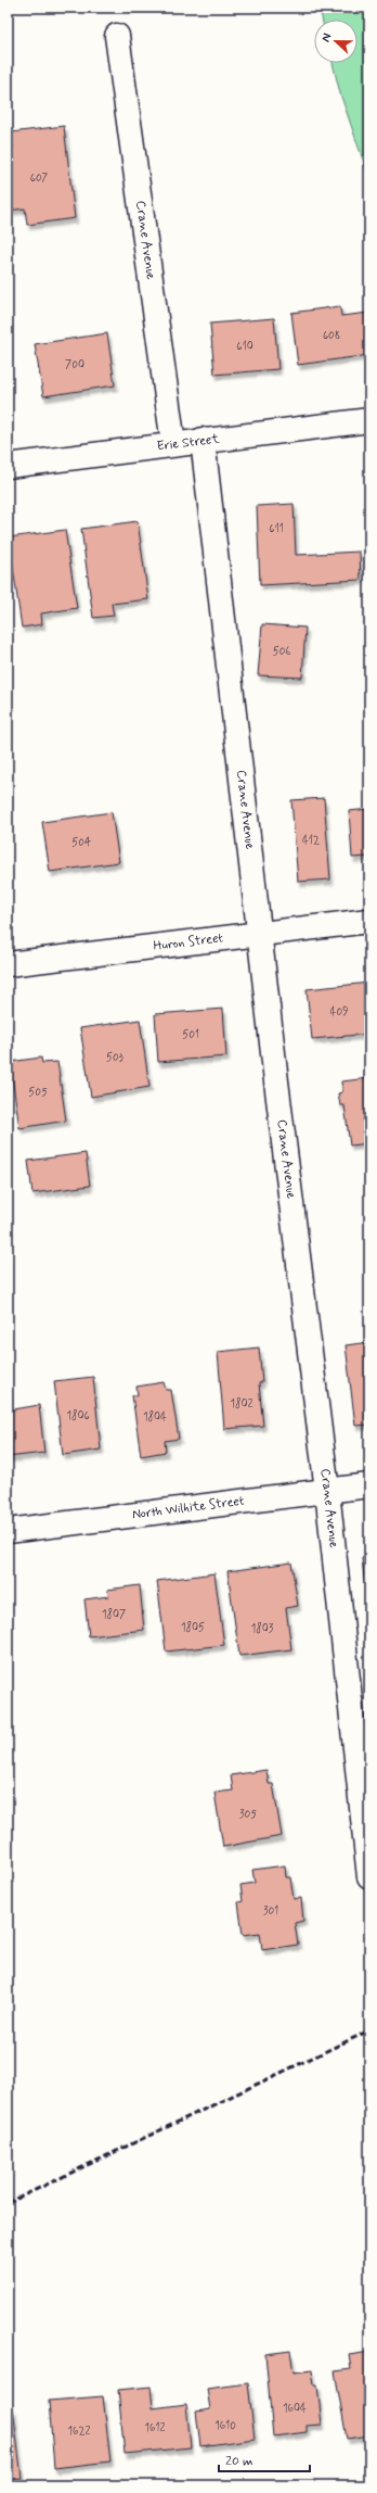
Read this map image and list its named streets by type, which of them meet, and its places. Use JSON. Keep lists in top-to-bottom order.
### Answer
{
  "streets": {
    "street": [
      "Crane Avenue",
      "Erie Street",
      "Huron Street",
      "North Wilhite Street"
    ]
  },
  "crossings": [
    ["Crane Avenue", "Erie Street"],
    ["Crane Avenue", "Huron Street"],
    ["Crane Avenue", "North Wilhite Street"]
  ],
  "house_numbers": [
    "607",
    "608",
    "610",
    "700",
    "611",
    "506",
    "412",
    "504",
    "409",
    "501",
    "503",
    "505",
    "1802",
    "1806",
    "1804",
    "1807",
    "1805",
    "1803",
    "305",
    "301",
    "1604",
    "1610",
    "1612",
    "1622"
  ],
  "scale_bar": "20 m",
  "north": "left"
}
